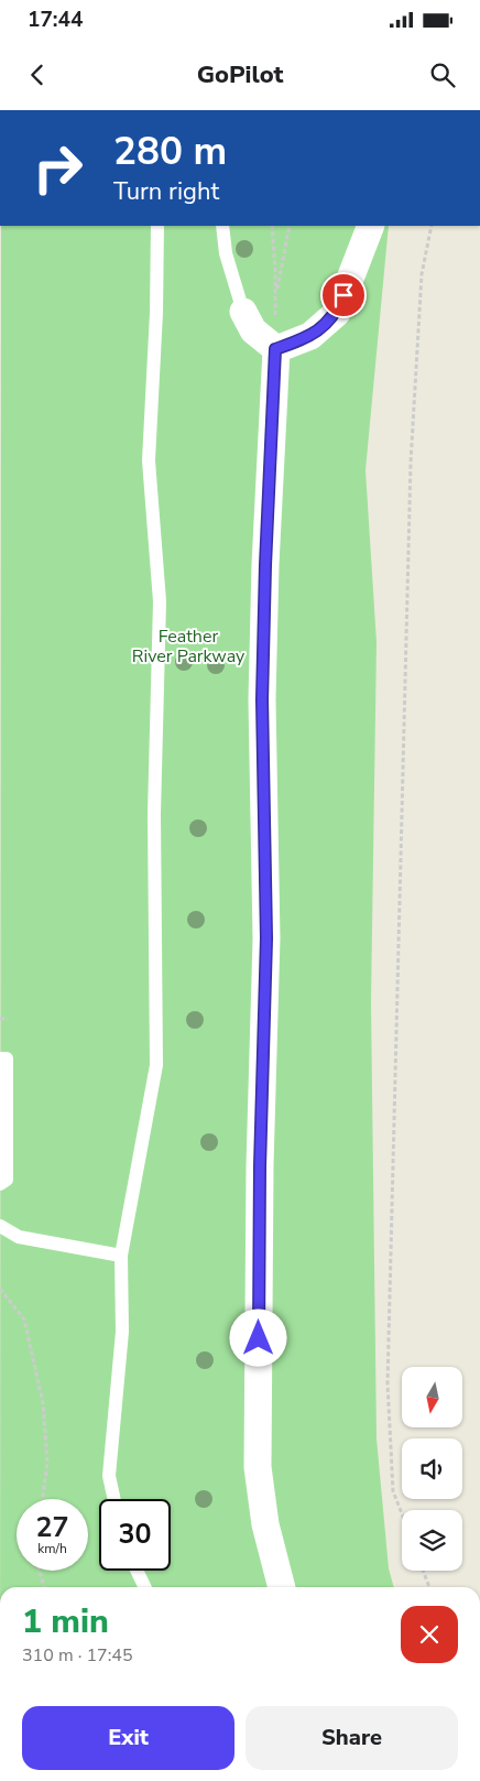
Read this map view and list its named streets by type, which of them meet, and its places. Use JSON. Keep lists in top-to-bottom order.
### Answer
{
  "parks": ["Feather River Parkway"],
  "north": "bottom",
  "page": {
    "status": "17:44",
    "header": "GoPilot",
    "turn": ["280 m", "Turn right"],
    "speed": "27 km/h",
    "limit": "30",
    "heading": ["1 min", "310 m · 17:45"],
    "buttons": ["Exit", "Share"]
  }
}
